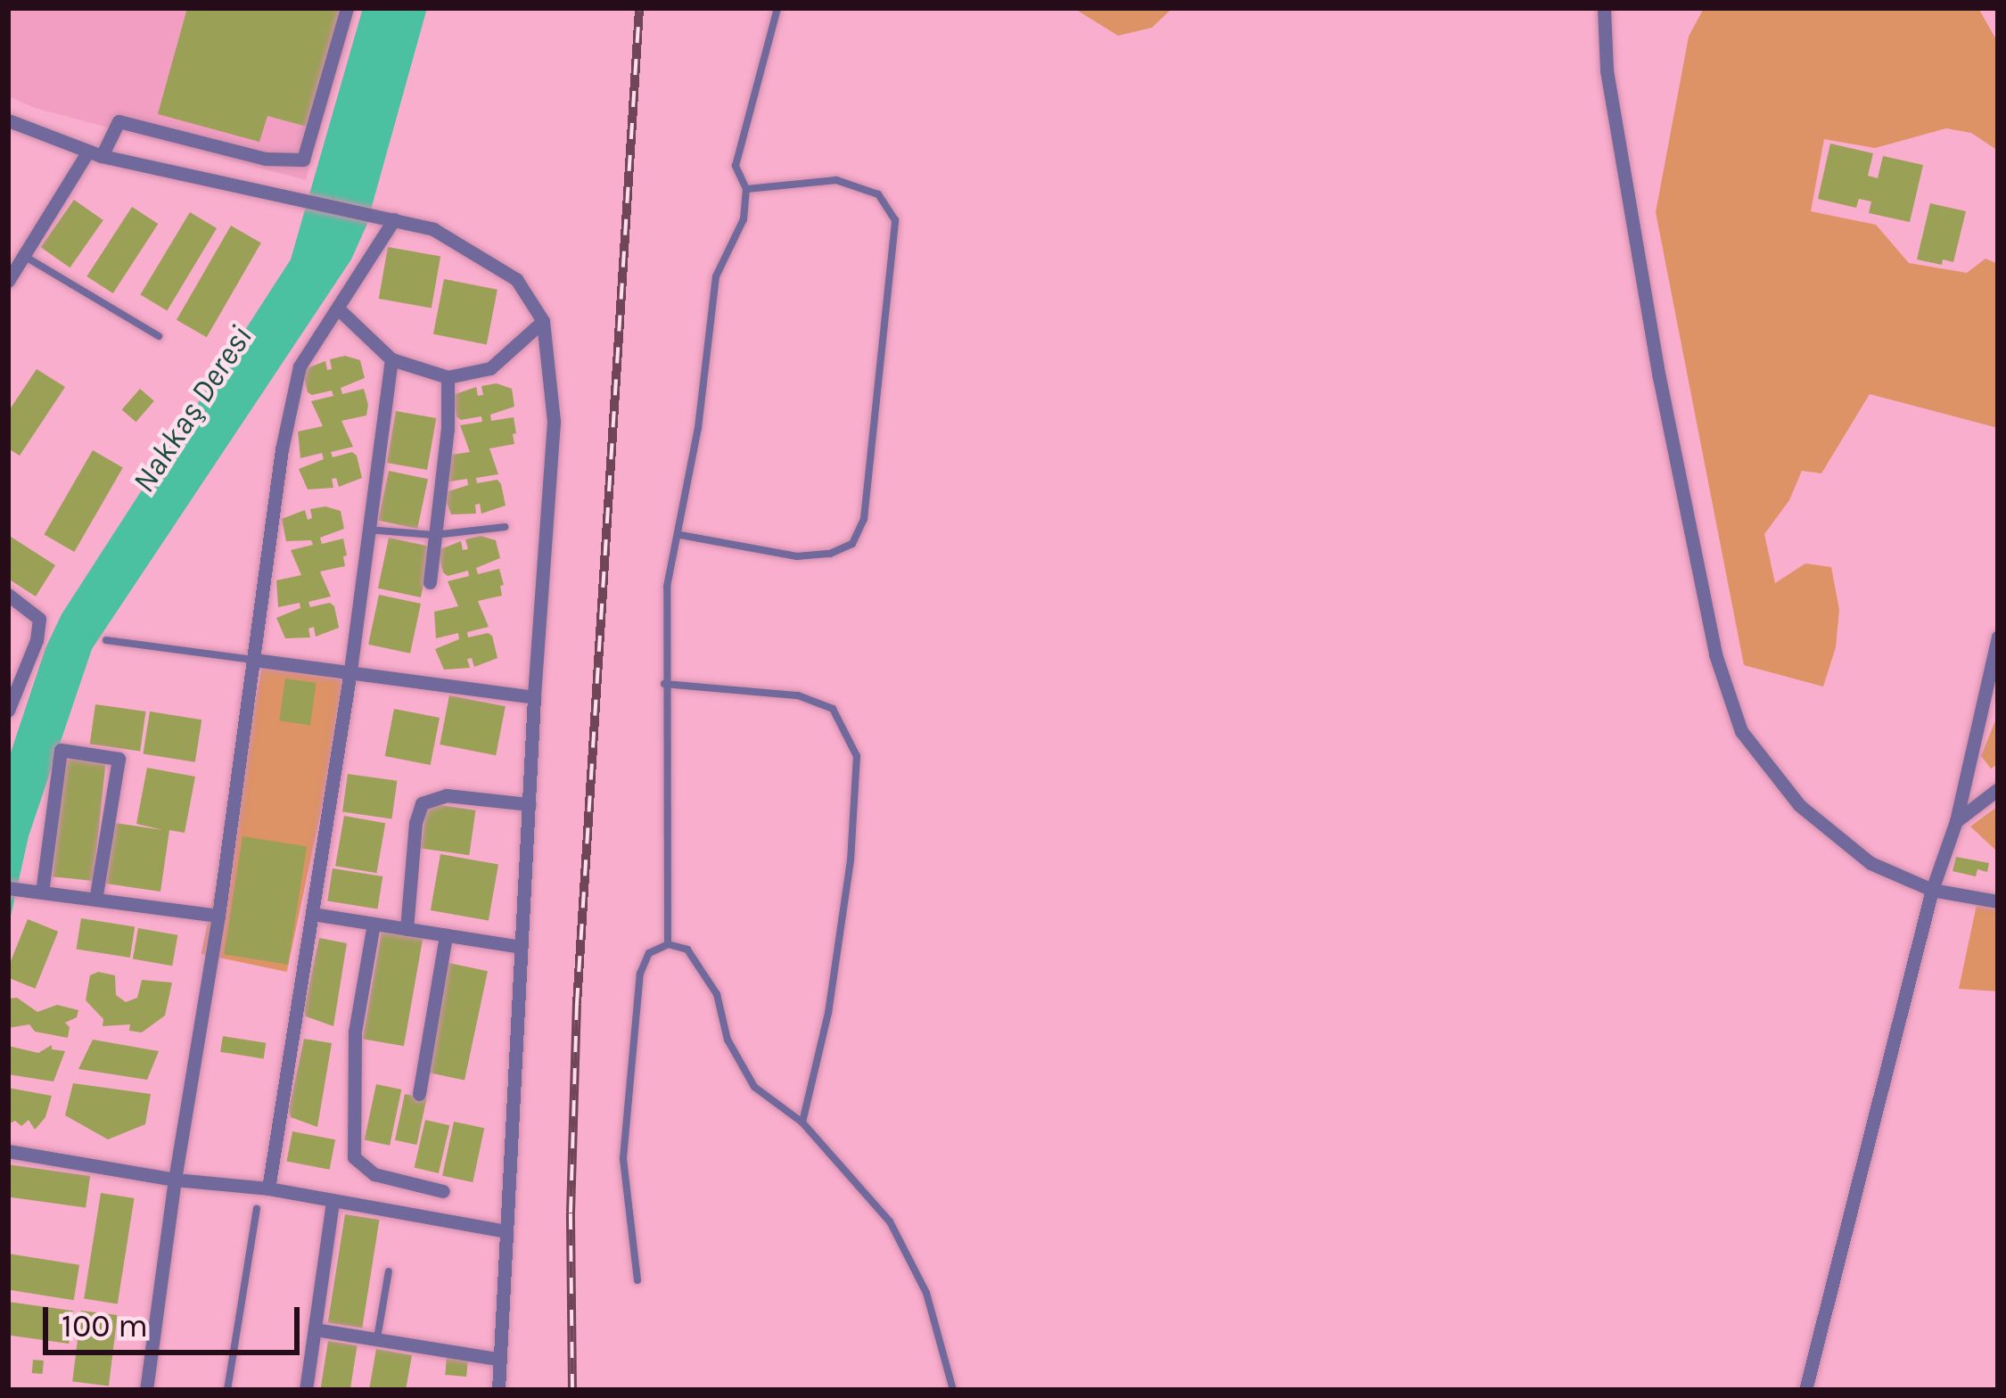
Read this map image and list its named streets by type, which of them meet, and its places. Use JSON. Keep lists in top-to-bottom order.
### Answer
{
  "water": ["Nakkaş Deresi"],
  "scale_bar": "100 m"
}
